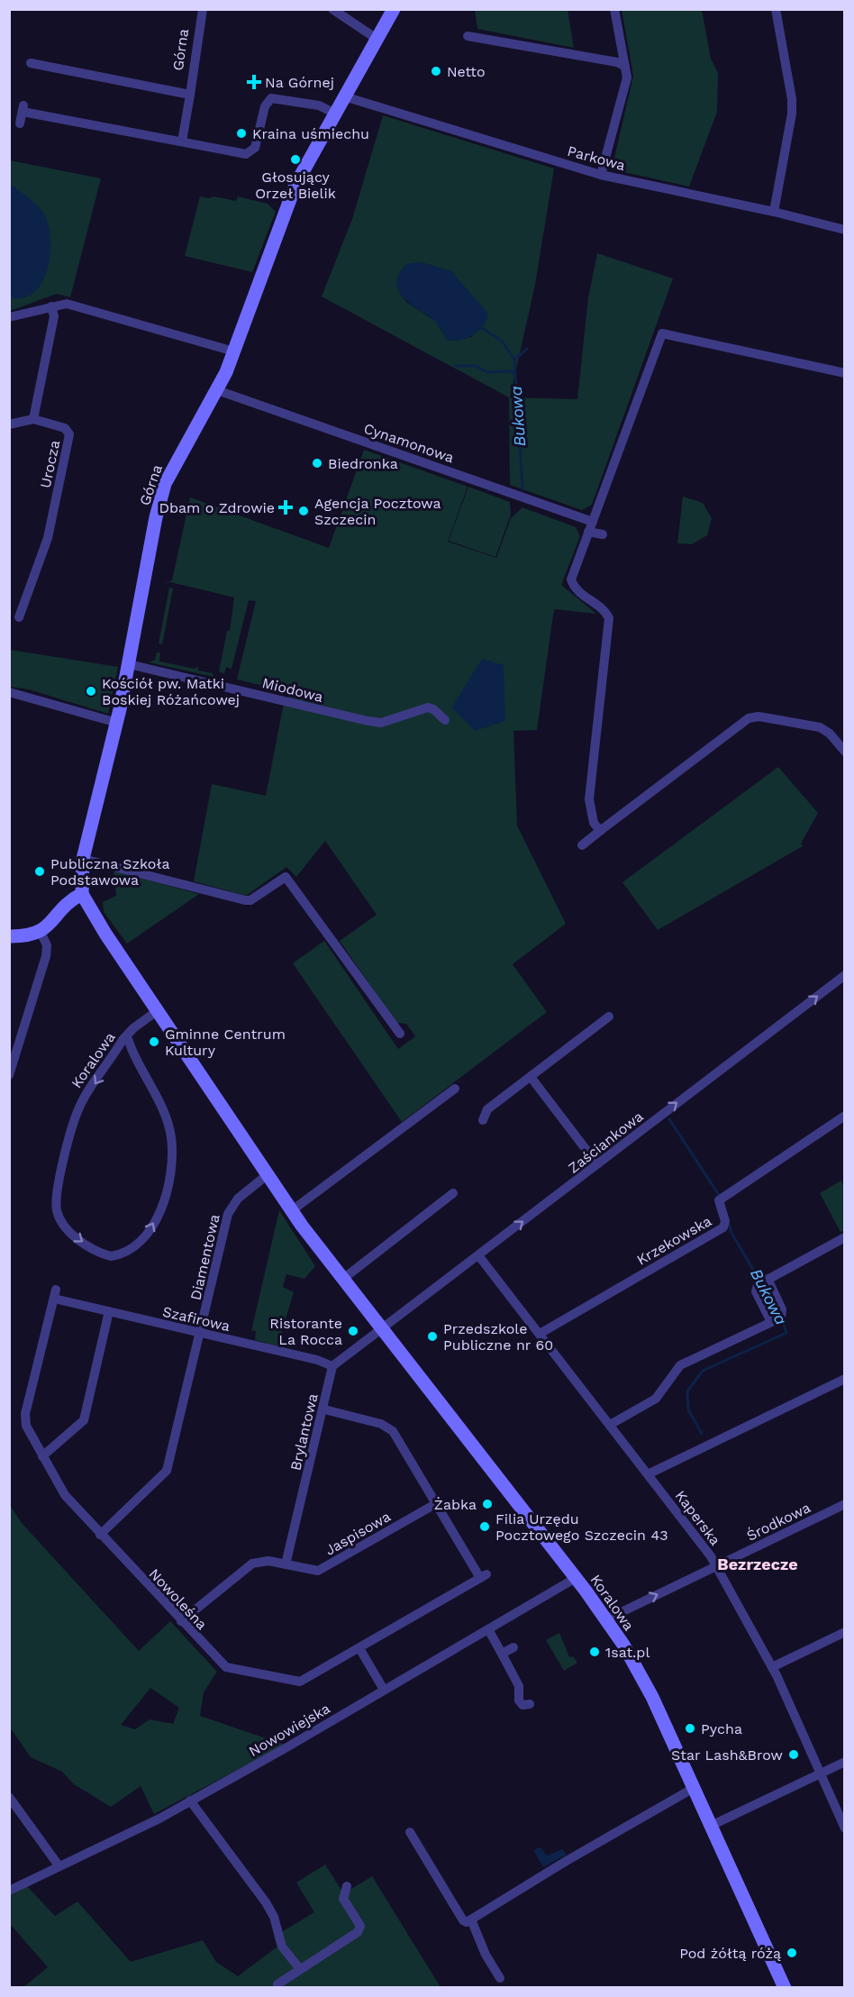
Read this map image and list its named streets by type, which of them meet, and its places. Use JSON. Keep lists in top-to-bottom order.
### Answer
{
  "streets": {
    "street": [
      "Górna",
      "Parkowa",
      "Cynamonowa",
      "Urocza",
      "Miodowa",
      "Koralowa",
      "Zaściankowa",
      "Krzekowska",
      "Diamentowa",
      "Szafirowa",
      "Brylantowa",
      "Kaperska",
      "Środkowa",
      "Jaspisowa",
      "Nowoleśna",
      "Nowowiejska"
    ]
  },
  "crossings": [
    ["Górna", "Parkowa"],
    ["Górna", "Cynamonowa"],
    ["Górna", "Miodowa"],
    ["Górna", "Koralowa"],
    ["Koralowa", "Zaściankowa"],
    ["Koralowa", "Diamentowa"],
    ["Koralowa", "Środkowa"],
    ["Koralowa", "Nowowiejska"],
    ["Zaściankowa", "Kaperska"],
    ["Krzekowska", "Kaperska"],
    ["Diamentowa", "Szafirowa"],
    ["Diamentowa", "Nowoleśna"],
    ["Szafirowa", "Brylantowa"],
    ["Szafirowa", "Nowoleśna"],
    ["Brylantowa", "Jaspisowa"],
    ["Kaperska", "Środkowa"],
    ["Jaspisowa", "Nowoleśna"]
  ],
  "one_way": ["Zaściankowa", "Środkowa"],
  "districts": ["Bezrzecze"],
  "water": ["Bukowa"],
  "places": {
    "other": [
      "Netto",
      "Kraina uśmiechu",
      "Głosujący Orzeł Bielik",
      "Biedronka",
      "Agencja Pocztowa Szczecin",
      "Kościół pw. Matki Boskiej Różańcowej",
      "Publiczna Szkoła Podstawowa",
      "Gminne Centrum Kultury",
      "Ristorante La Rocca",
      "Przedszkole Publiczne nr 60",
      "Żabka",
      "Filia Urzędu Pocztowego Szczecin 43",
      "1sat.pl",
      "Pycha",
      "Star Lash&Brow",
      "Pod żółtą różą"
    ],
    "health": ["Na Górnej", "Dbam o Zdrowie"]
  }
}
